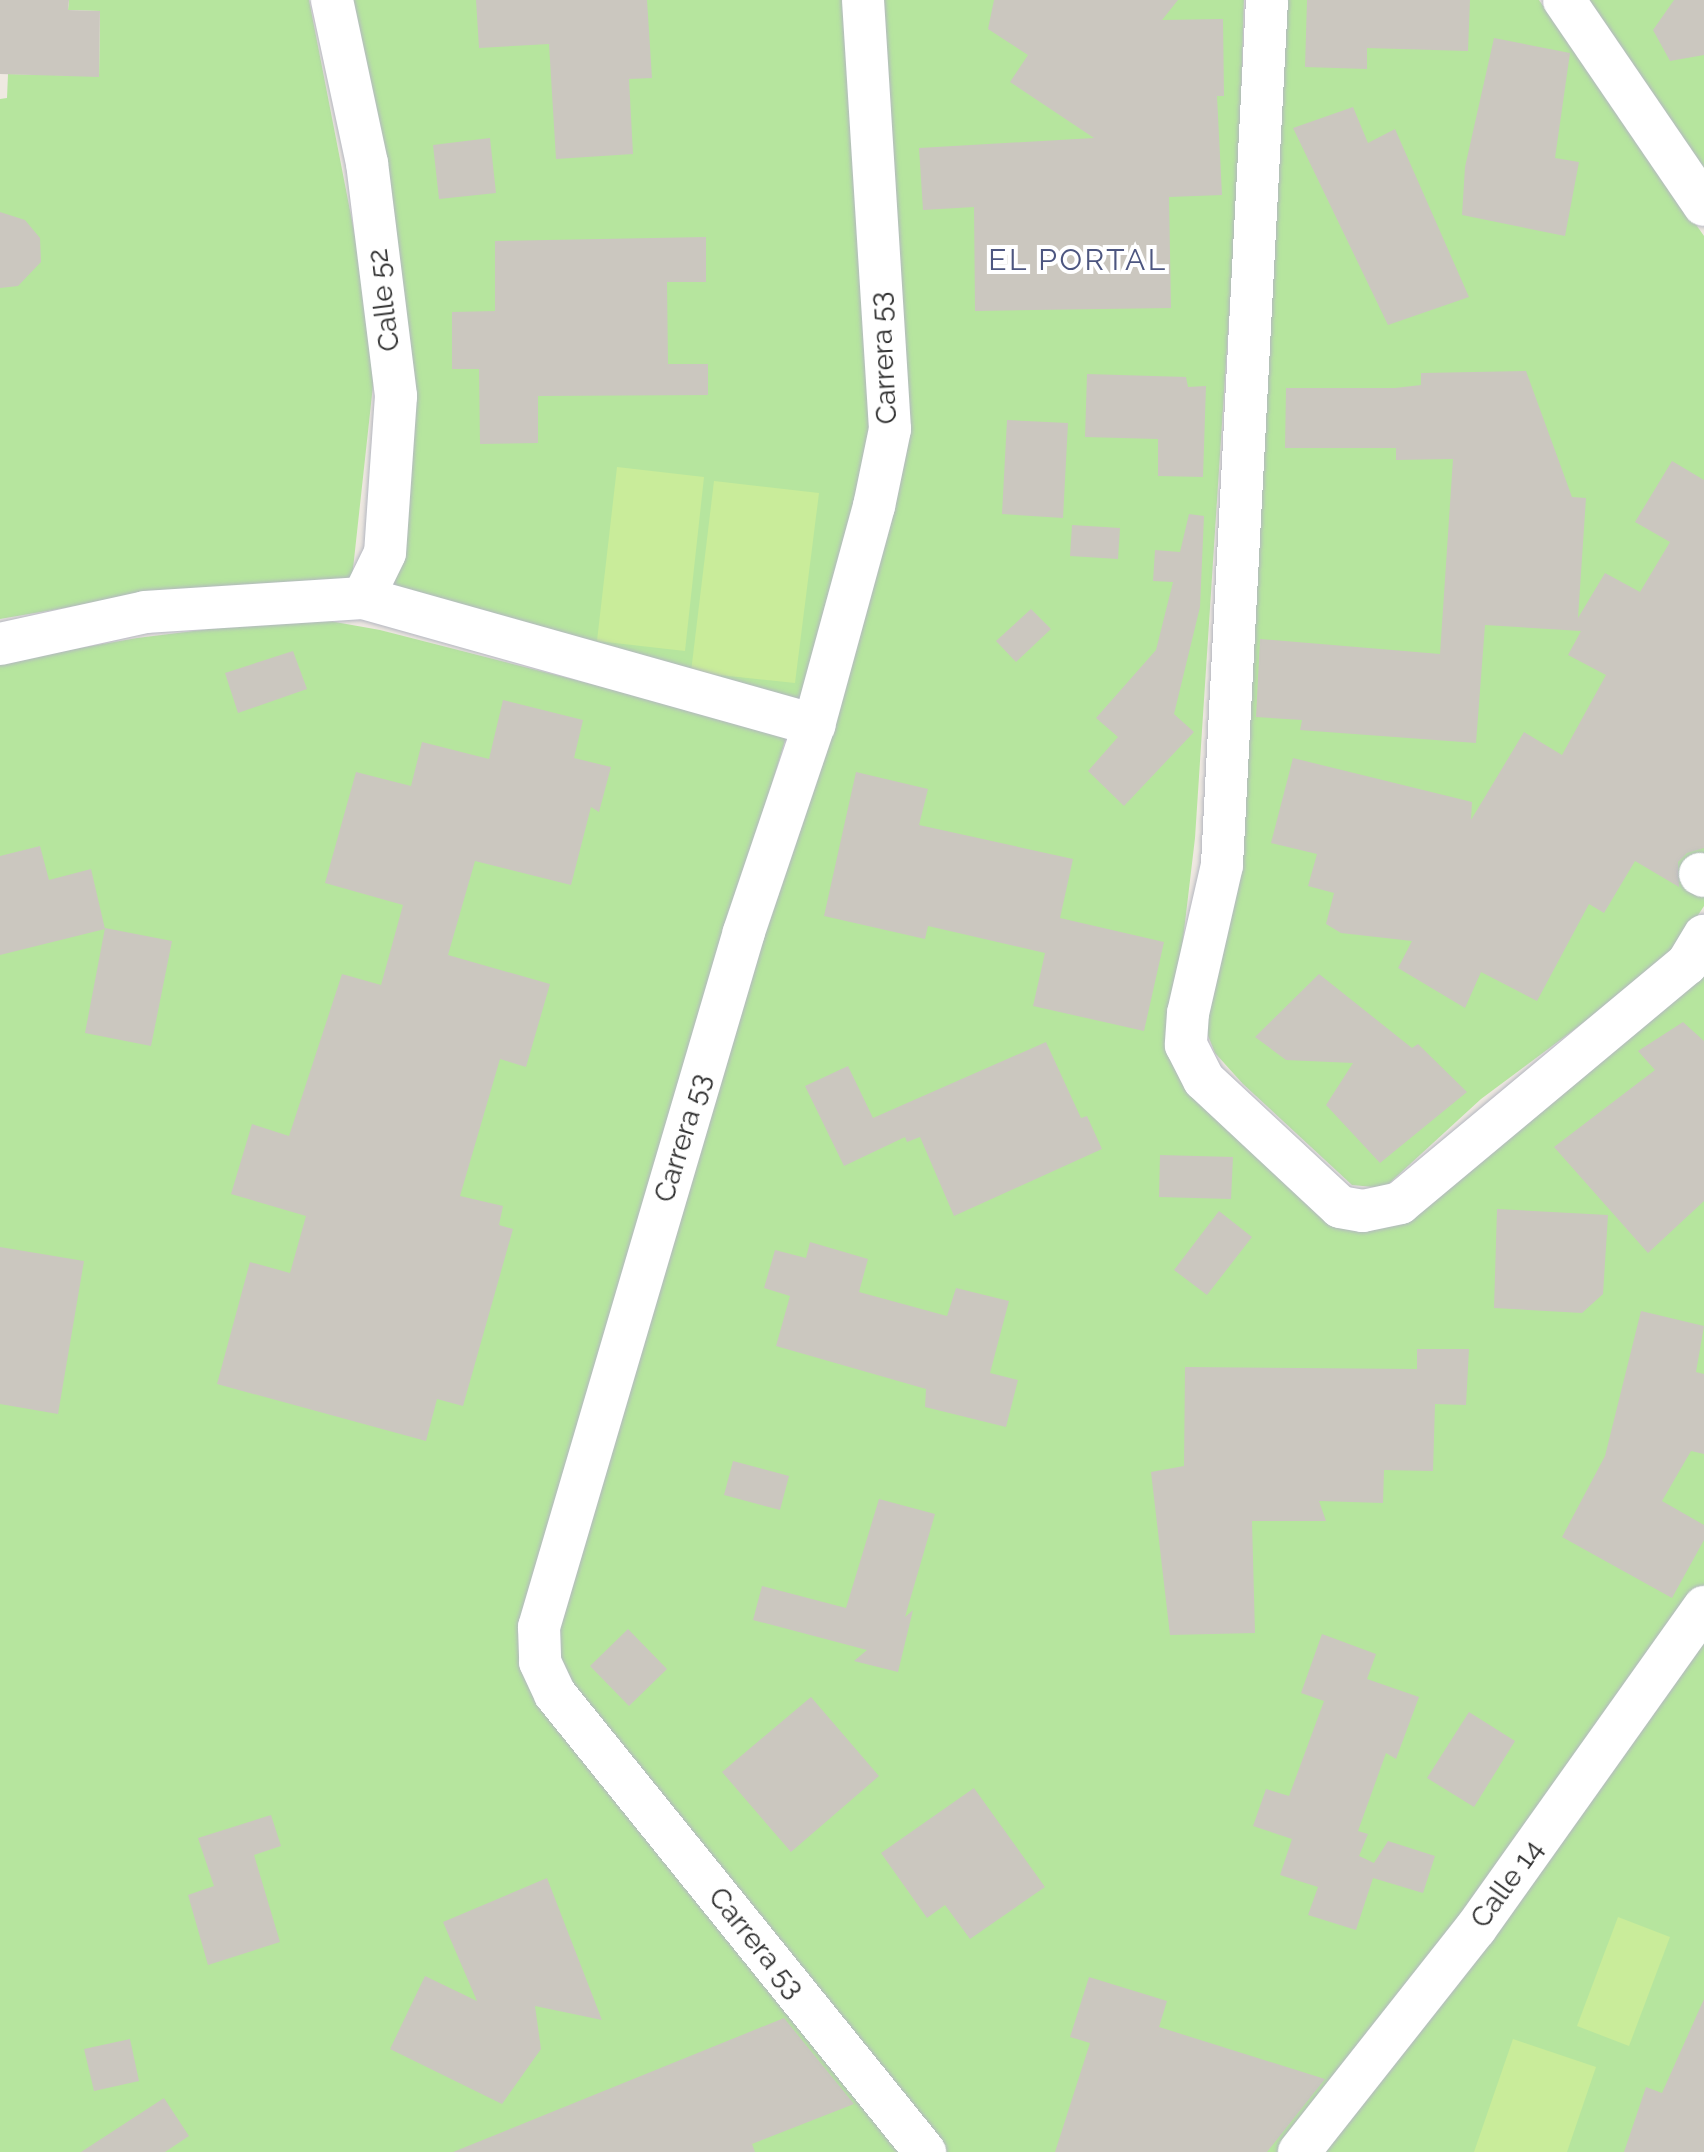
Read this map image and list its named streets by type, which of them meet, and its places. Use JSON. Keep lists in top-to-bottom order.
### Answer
{
  "streets": {
    "street": ["Calle 52", "Carrera 53", "Calle 14"]
  },
  "districts": ["EL PORTAL"]
}
